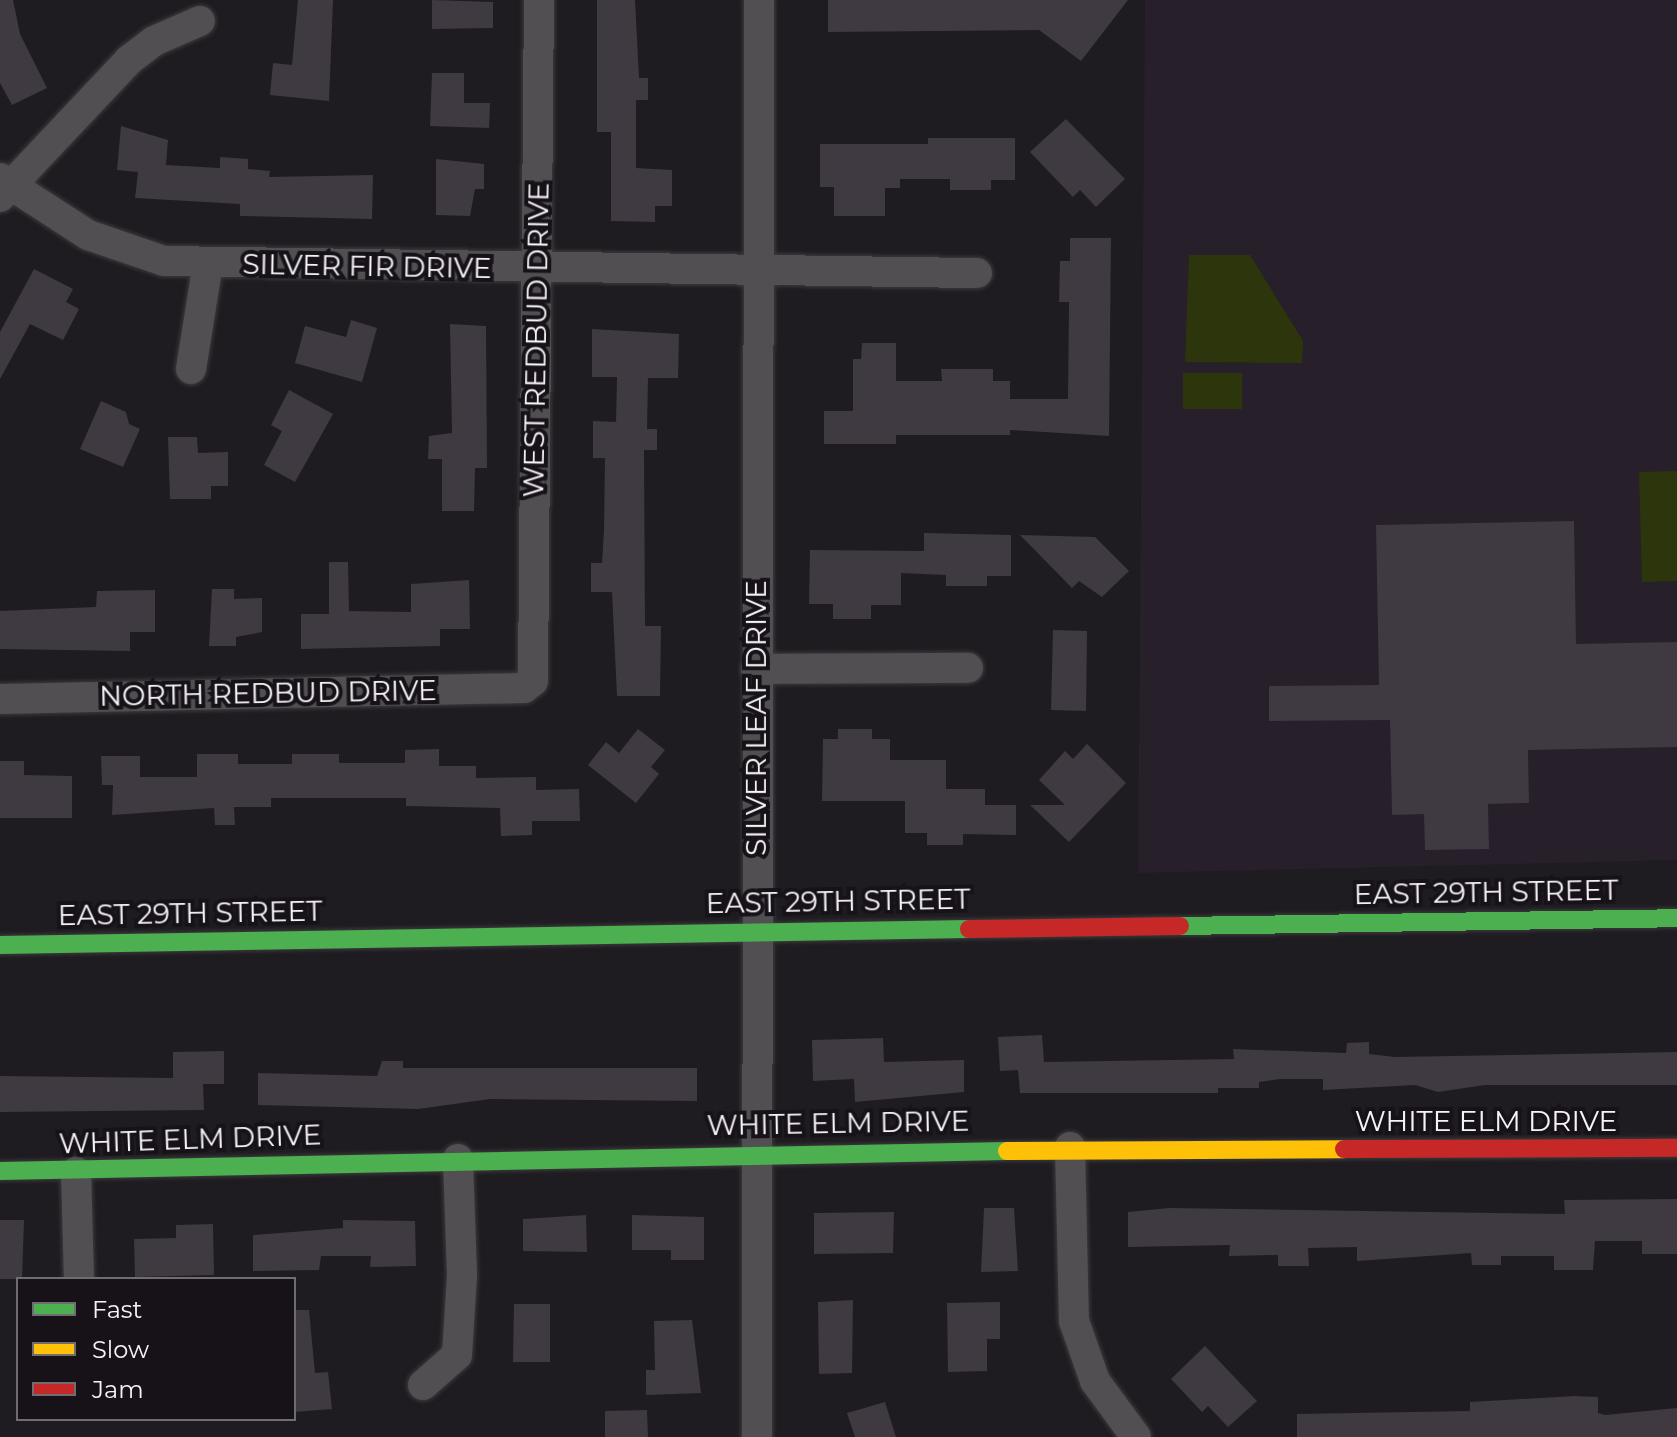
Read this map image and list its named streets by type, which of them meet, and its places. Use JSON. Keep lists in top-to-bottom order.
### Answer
{
  "streets": {
    "street": [
      "SILVER FIR DRIVE",
      "WEST REDBUD DRIVE",
      "NORTH REDBUD DRIVE",
      "SILVER LEAF DRIVE",
      "EAST 29TH STREET",
      "WHITE ELM DRIVE"
    ]
  },
  "crossings": [
    ["SILVER FIR DRIVE", "WEST REDBUD DRIVE"],
    ["SILVER FIR DRIVE", "SILVER LEAF DRIVE"],
    ["WEST REDBUD DRIVE", "NORTH REDBUD DRIVE"],
    ["SILVER LEAF DRIVE", "EAST 29TH STREET"],
    ["SILVER LEAF DRIVE", "WHITE ELM DRIVE"]
  ],
  "legend": ["Fast", "Slow", "Jam"]
}
